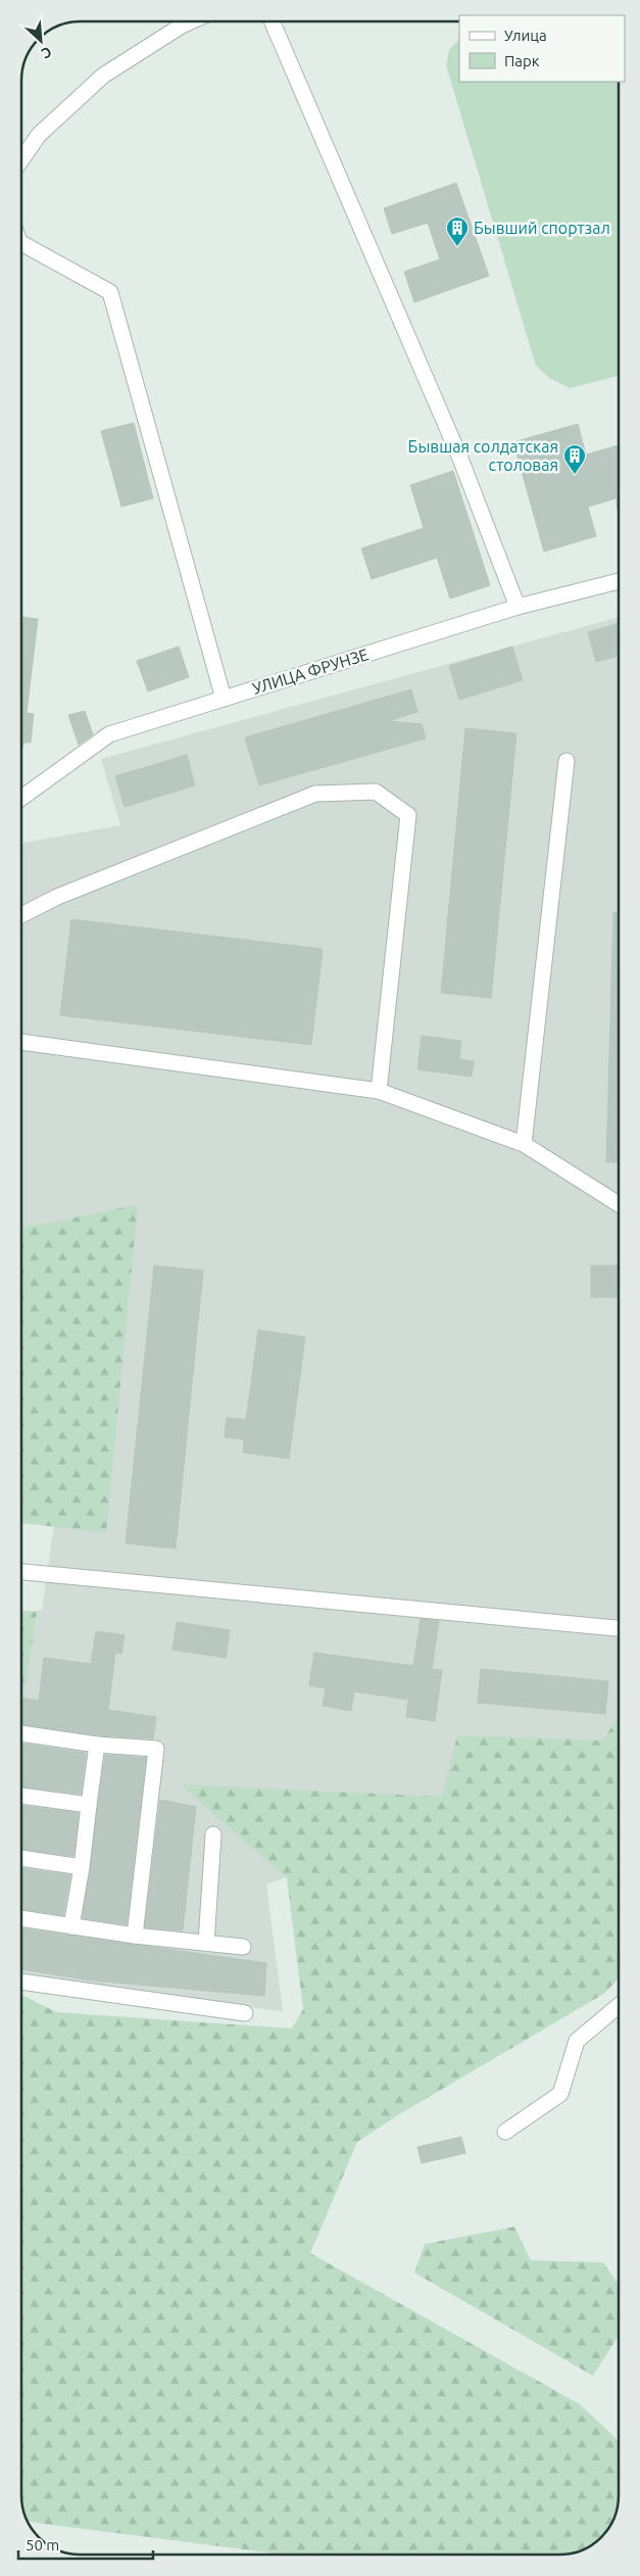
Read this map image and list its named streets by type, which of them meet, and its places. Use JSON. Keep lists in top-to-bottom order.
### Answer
{
  "streets": {
    "street": ["УЛИЦА ФРУНЗЕ"]
  },
  "places": {
    "building": ["Бывший спортзал", "Бывшая солдатская столовая"]
  },
  "legend": ["Улица", "Парк"],
  "scale_bar": "50 m",
  "north": "bottom right"
}
